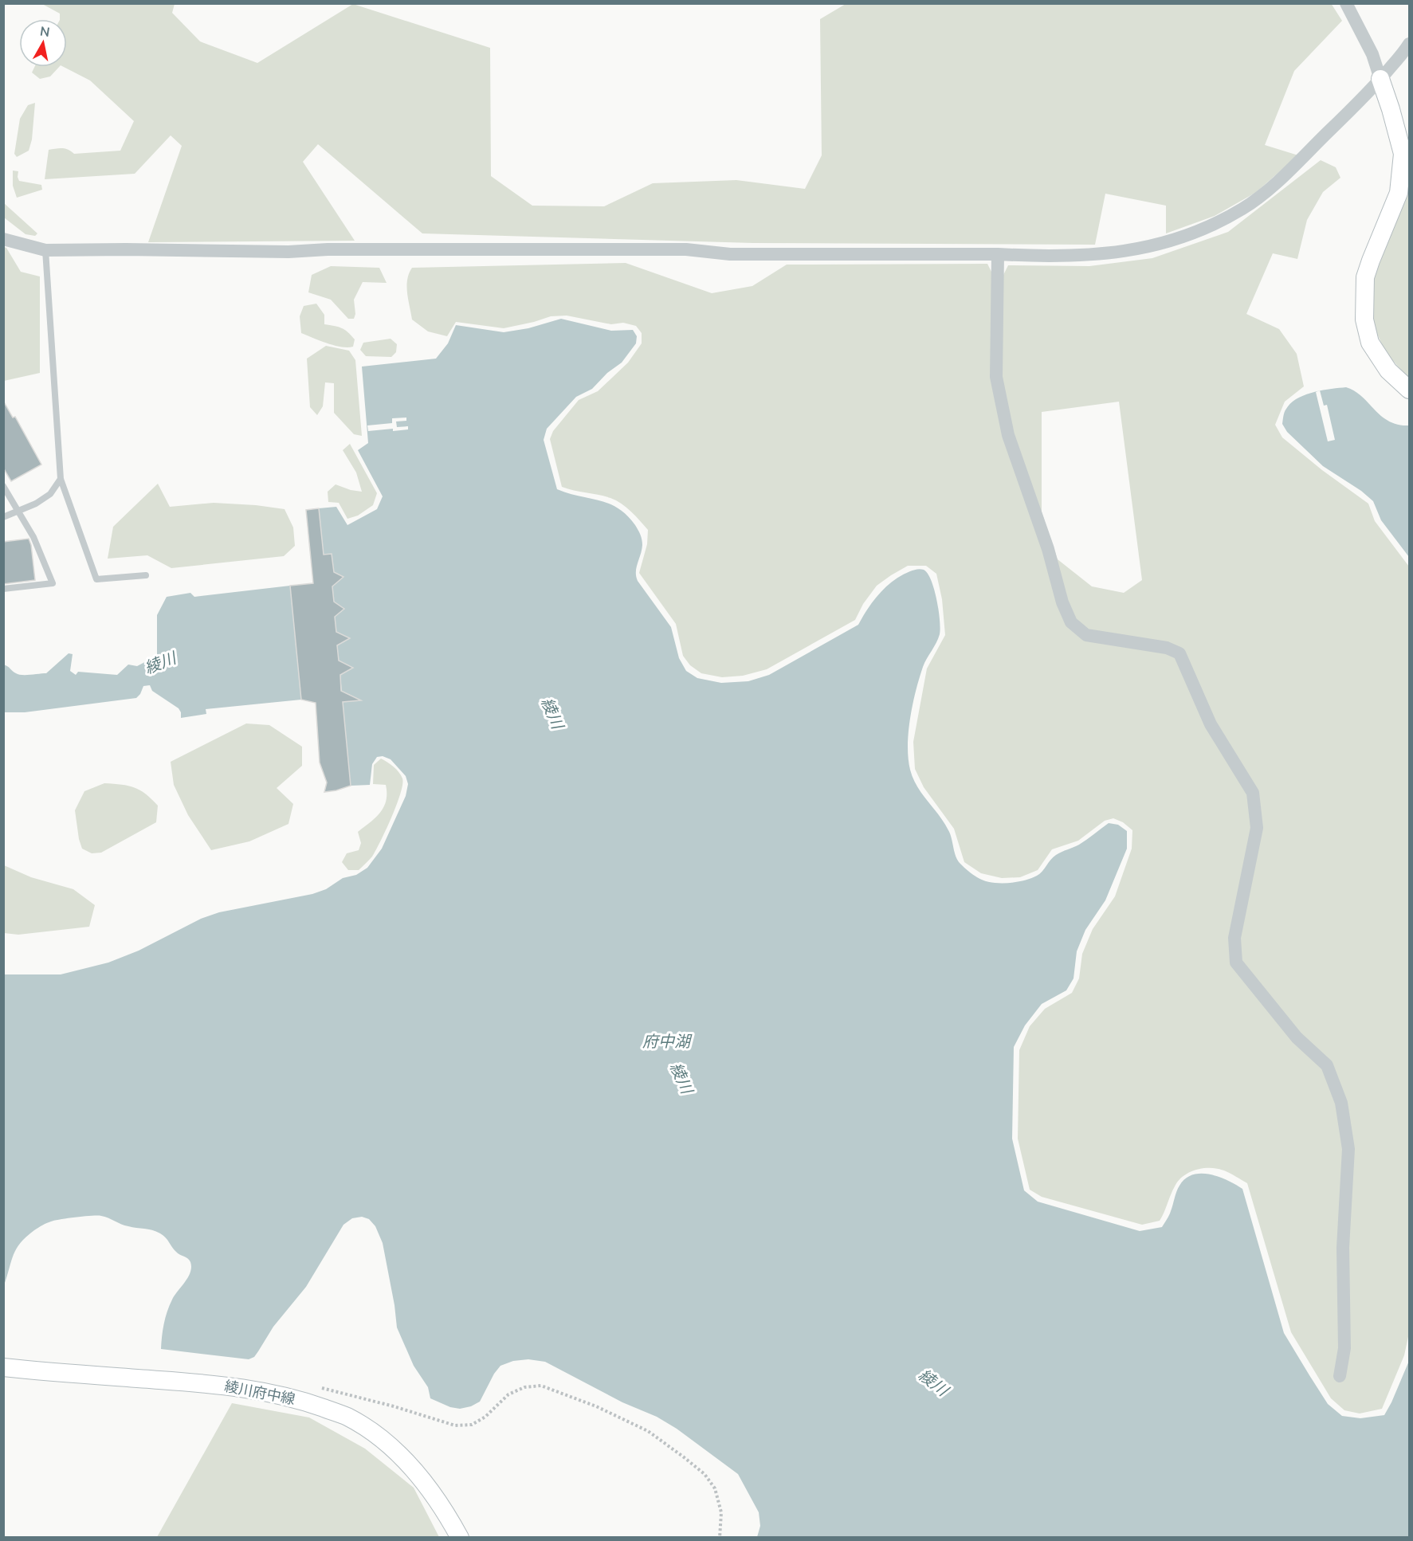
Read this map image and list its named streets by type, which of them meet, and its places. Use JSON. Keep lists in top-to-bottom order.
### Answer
{
  "streets": {
    "main road": ["綾川府中線"]
  },
  "water": ["綾川", "府中湖"],
  "north": "top"
}
